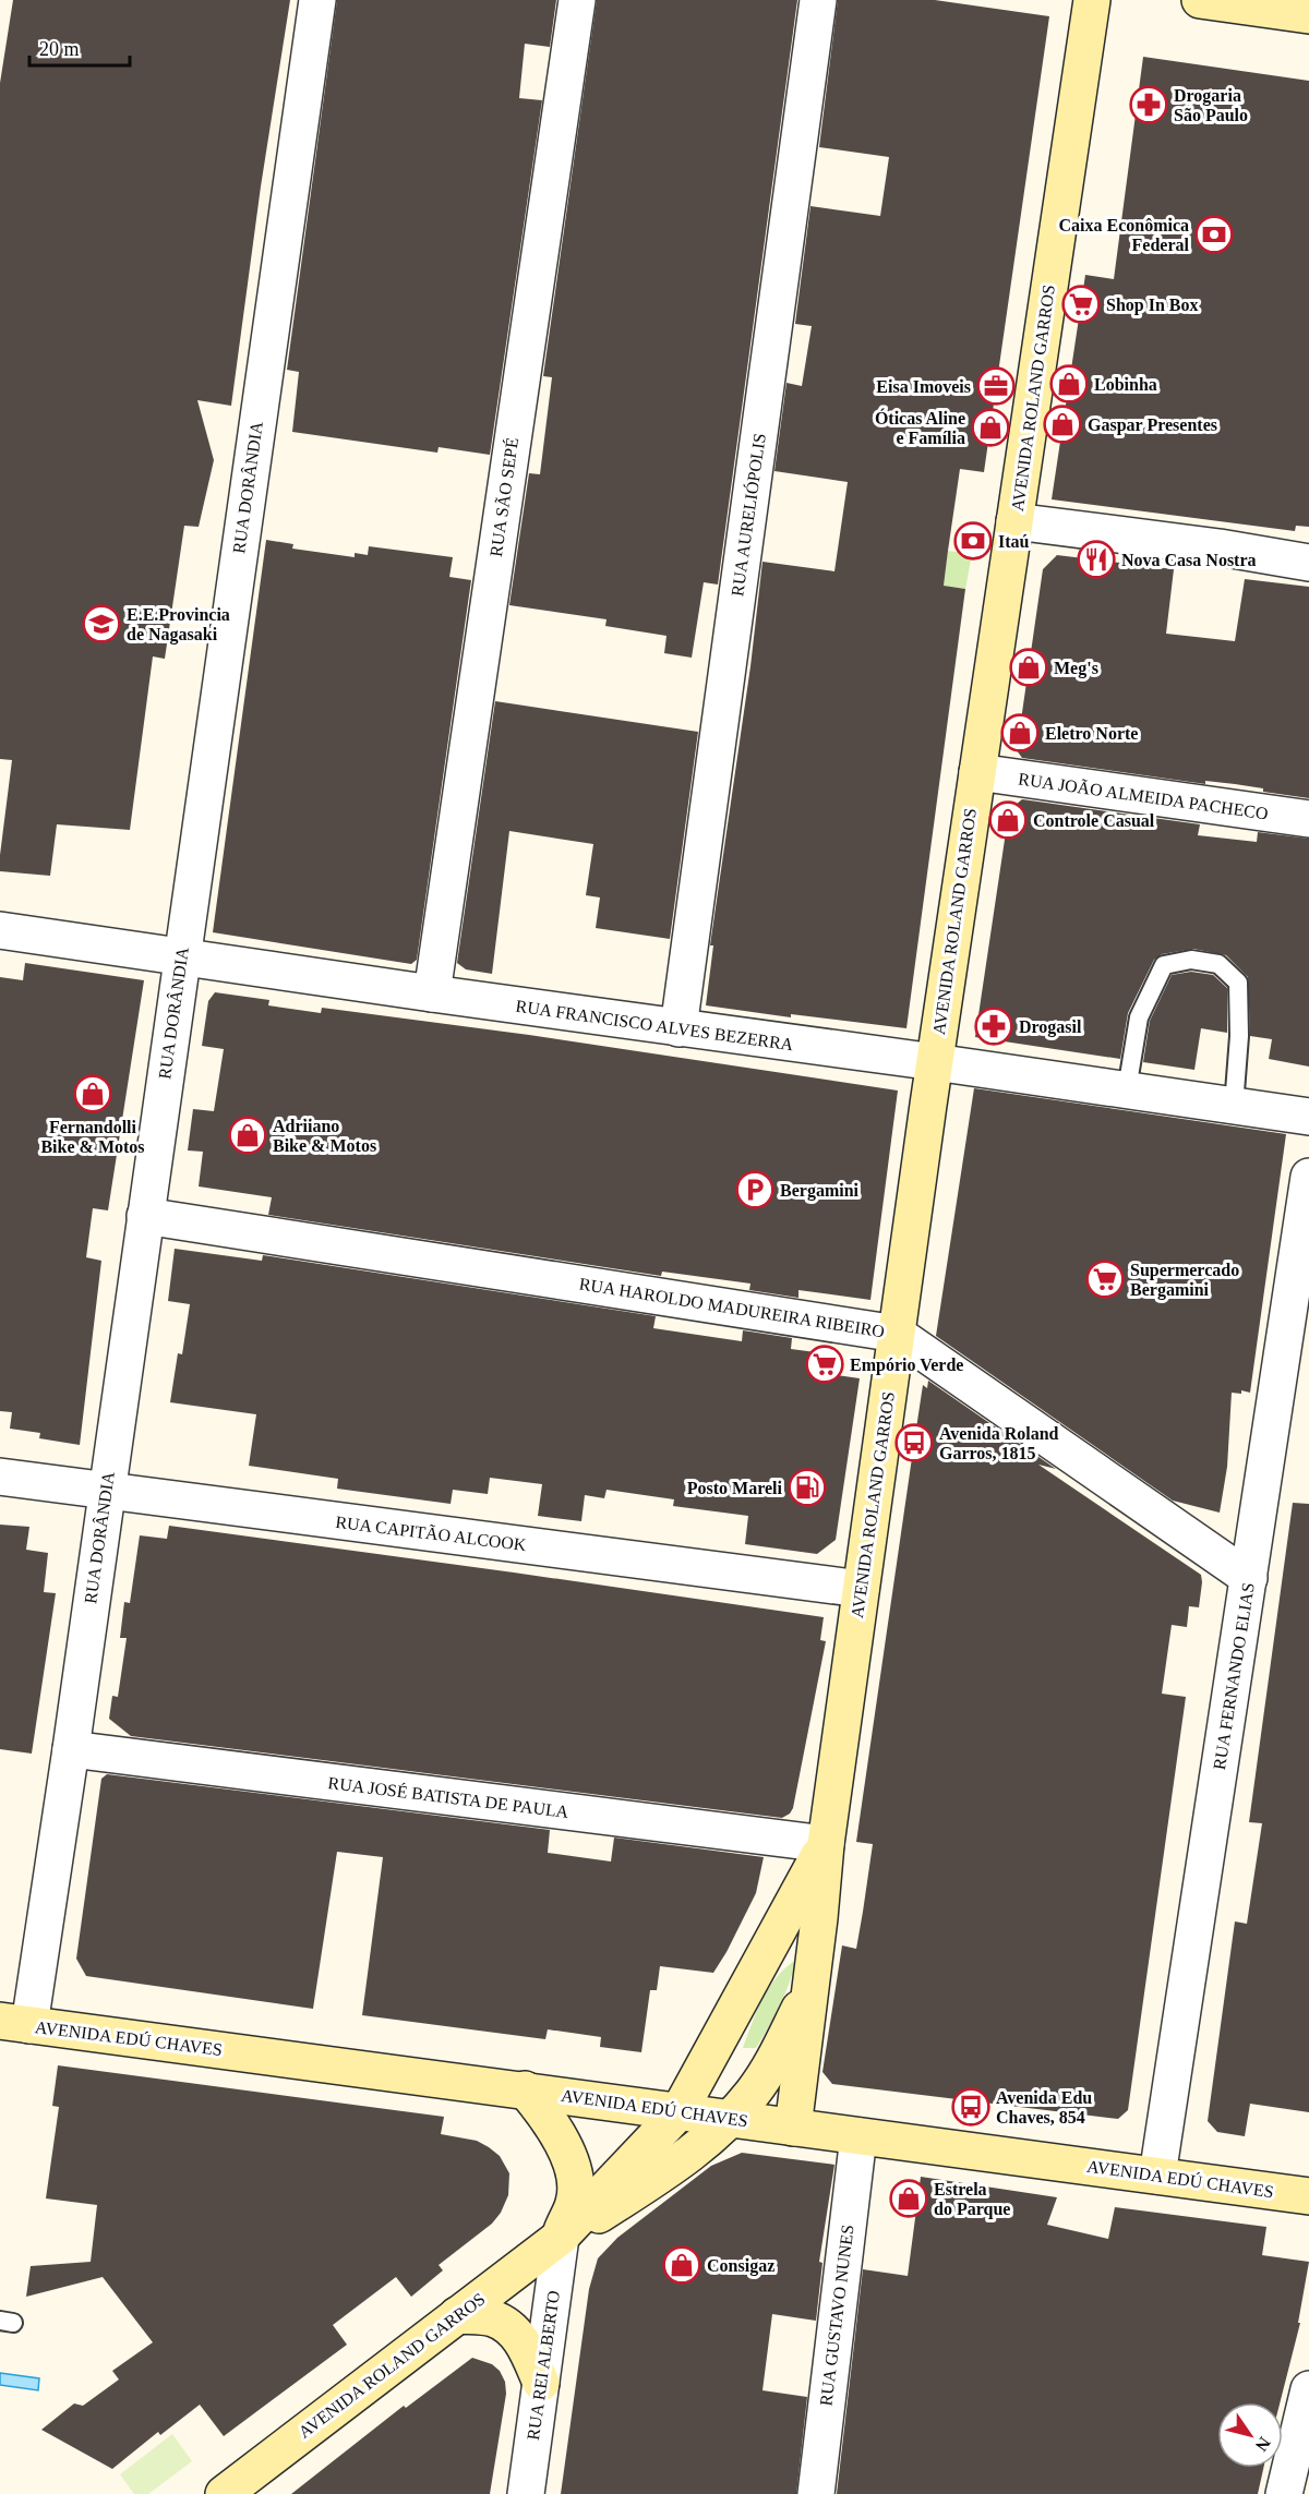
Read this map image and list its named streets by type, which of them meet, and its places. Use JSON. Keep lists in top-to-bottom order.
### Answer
{
  "streets": {
    "main road": ["AVENIDA ROLAND GARROS", "AVENIDA EDÚ CHAVES"],
    "street": [
      "RUA DORÂNDIA",
      "RUA SÃO SEPÉ",
      "RUA AURELIÓPOLIS",
      "RUA JOÃO ALMEIDA PACHECO",
      "RUA FRANCISCO ALVES BEZERRA",
      "RUA HAROLDO MADUREIRA RIBEIRO",
      "RUA CAPITÃO ALCOOK",
      "RUA FERNANDO ELIAS",
      "RUA JOSÉ BATISTA DE PAULA",
      "RUA GUSTAVO NUNES",
      "RUA REI ALBERTO"
    ]
  },
  "crossings": [
    ["AVENIDA ROLAND GARROS", "RUA JOÃO ALMEIDA PACHECO"],
    ["AVENIDA ROLAND GARROS", "RUA FRANCISCO ALVES BEZERRA"],
    ["AVENIDA ROLAND GARROS", "RUA HAROLDO MADUREIRA RIBEIRO"],
    ["AVENIDA ROLAND GARROS", "RUA CAPITÃO ALCOOK"],
    ["AVENIDA ROLAND GARROS", "RUA JOSÉ BATISTA DE PAULA"],
    ["AVENIDA ROLAND GARROS", "AVENIDA EDÚ CHAVES"],
    ["AVENIDA ROLAND GARROS", "RUA REI ALBERTO"],
    ["RUA DORÂNDIA", "RUA FRANCISCO ALVES BEZERRA"],
    ["RUA DORÂNDIA", "RUA HAROLDO MADUREIRA RIBEIRO"],
    ["RUA DORÂNDIA", "RUA CAPITÃO ALCOOK"],
    ["RUA DORÂNDIA", "RUA JOSÉ BATISTA DE PAULA"],
    ["RUA DORÂNDIA", "AVENIDA EDÚ CHAVES"],
    ["RUA SÃO SEPÉ", "RUA FRANCISCO ALVES BEZERRA"],
    ["RUA AURELIÓPOLIS", "RUA FRANCISCO ALVES BEZERRA"],
    ["RUA HAROLDO MADUREIRA RIBEIRO", "RUA FERNANDO ELIAS"],
    ["RUA FERNANDO ELIAS", "AVENIDA EDÚ CHAVES"],
    ["AVENIDA EDÚ CHAVES", "RUA GUSTAVO NUNES"]
  ],
  "places": {
    "pharmacy": ["Drogaria São Paulo", "Drogasil"],
    "bank": ["Caixa Econômica Federal", "Itaú"],
    "supermarket": ["Shop In Box", "Supermercado Bergamini", "Empório Verde"],
    "shop": [
      "Lobinha",
      "Gaspar Presentes",
      "Óticas Aline e Família",
      "Meg's",
      "Eletro Norte",
      "Controle Casual",
      "Fernandolli Bike & Motos",
      "Adriiano Bike & Motos",
      "Estrela do Parque",
      "Consigaz"
    ],
    "office": ["Eisa Imoveis"],
    "restaurant": ["Nova Casa Nostra"],
    "school or university": ["E.E.Provincia de Nagasaki"],
    "parking": ["Bergamini"],
    "bus stop": ["Avenida Roland Garros, 1815", "Avenida Edu Chaves, 854"],
    "fuel station": ["Posto Mareli"]
  },
  "scale_bar": "20 m",
  "north": "bottom right"
}
